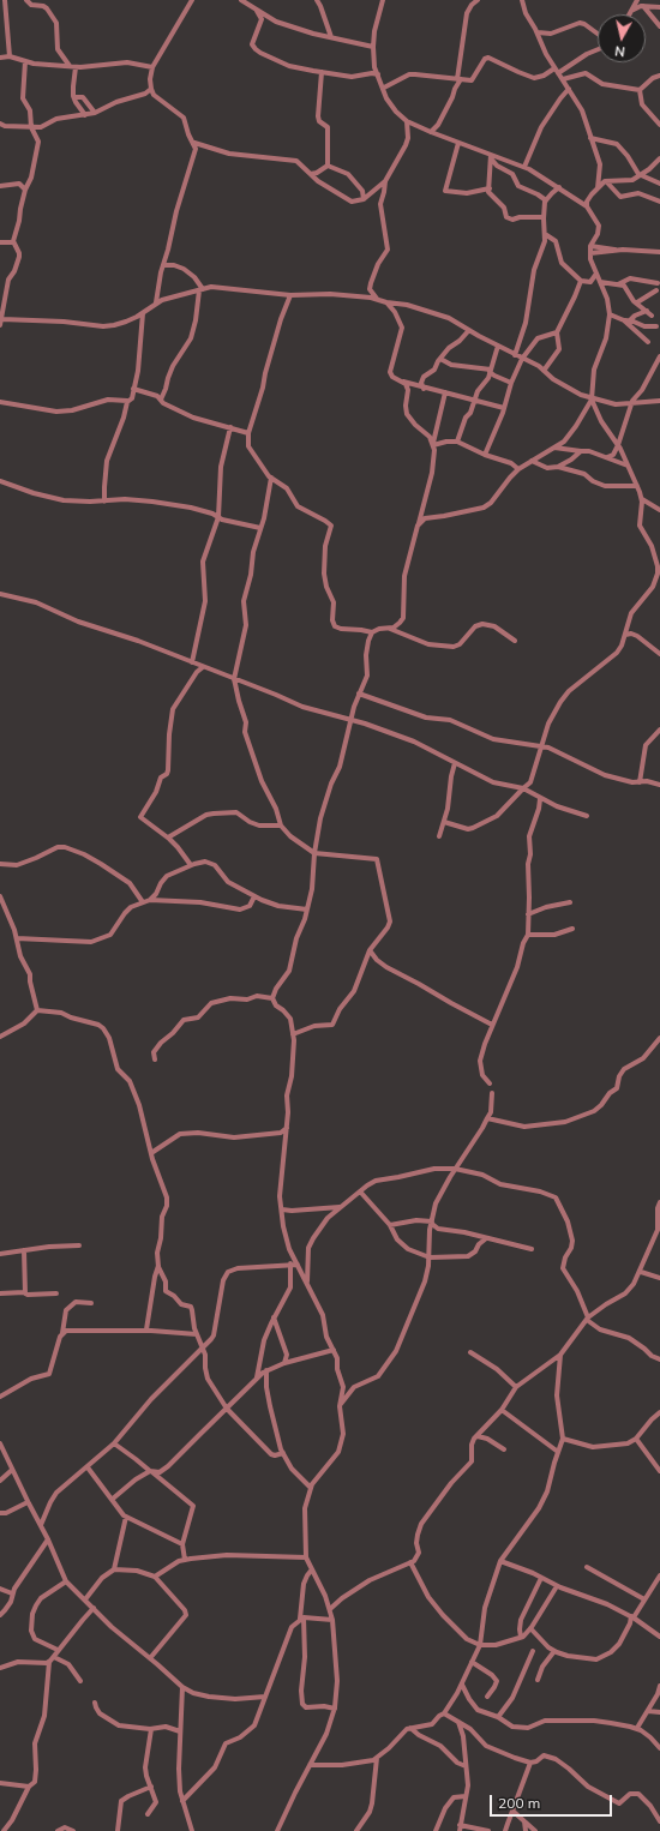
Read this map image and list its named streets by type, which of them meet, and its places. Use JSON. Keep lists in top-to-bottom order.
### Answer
{
  "scale_bar": "200 m",
  "north": "bottom"
}
